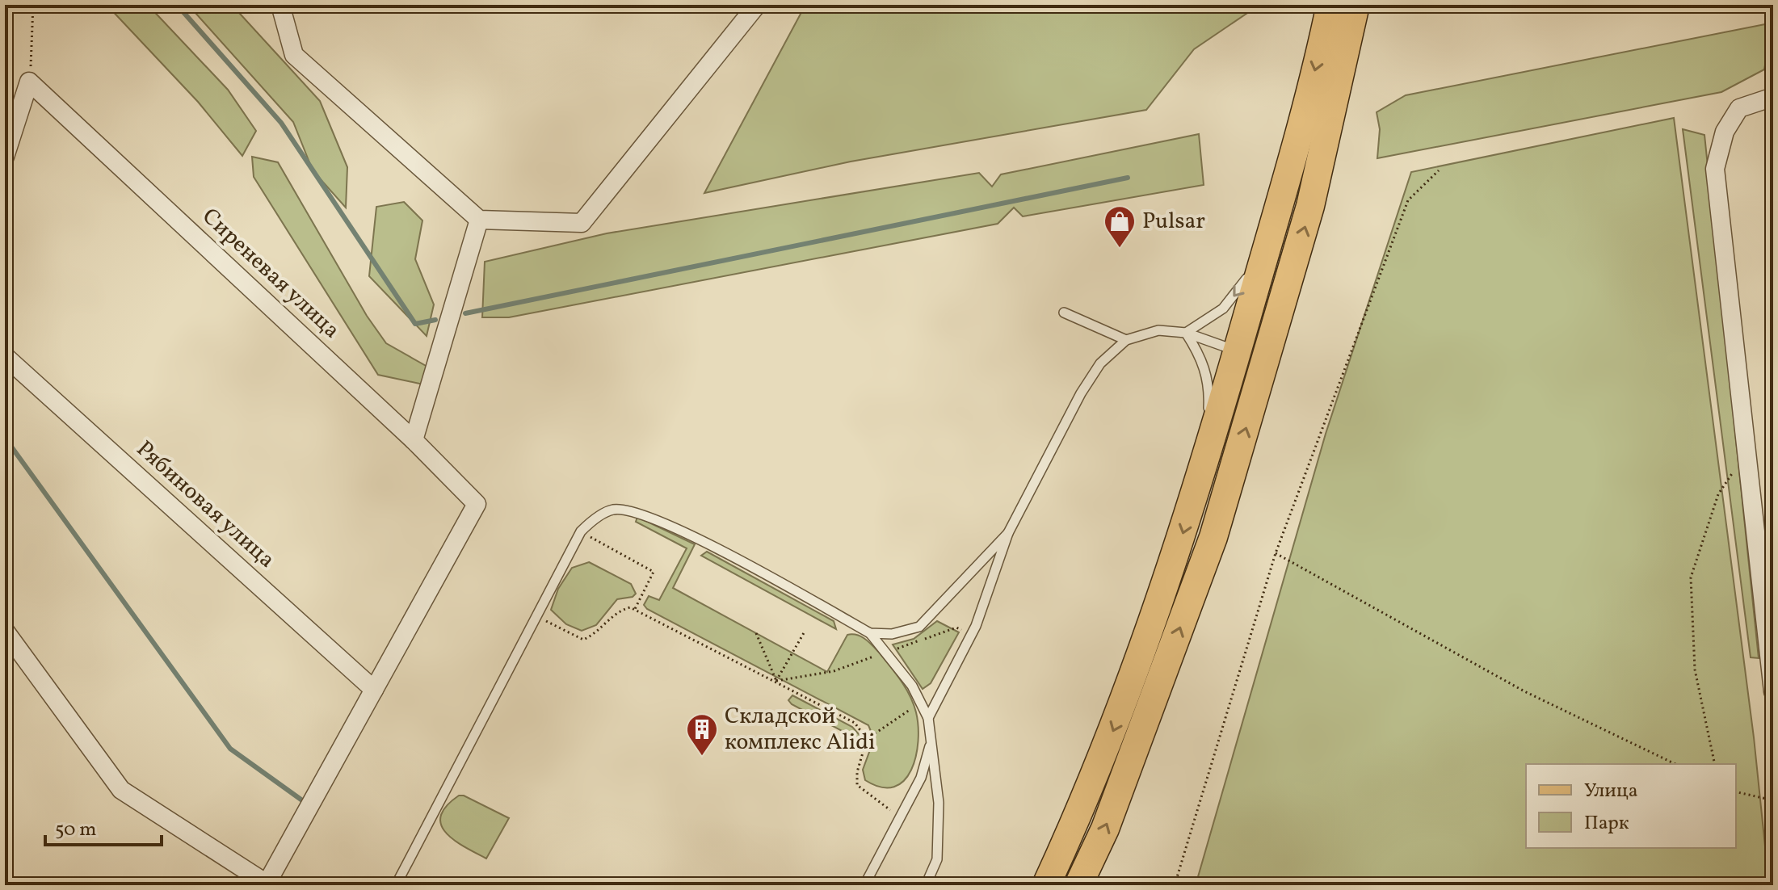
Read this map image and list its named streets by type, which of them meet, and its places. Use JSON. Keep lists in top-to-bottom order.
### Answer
{
  "streets": {
    "street": ["Сиреневая улица", "Рябиновая улица"]
  },
  "crossings": [
    ["Сиреневая улица", "Рябиновая улица"]
  ],
  "places": {
    "shop": ["Pulsar"],
    "building": ["Складской комплекс Alidi"]
  },
  "legend": ["Улица", "Парк"],
  "scale_bar": "50 m"
}
